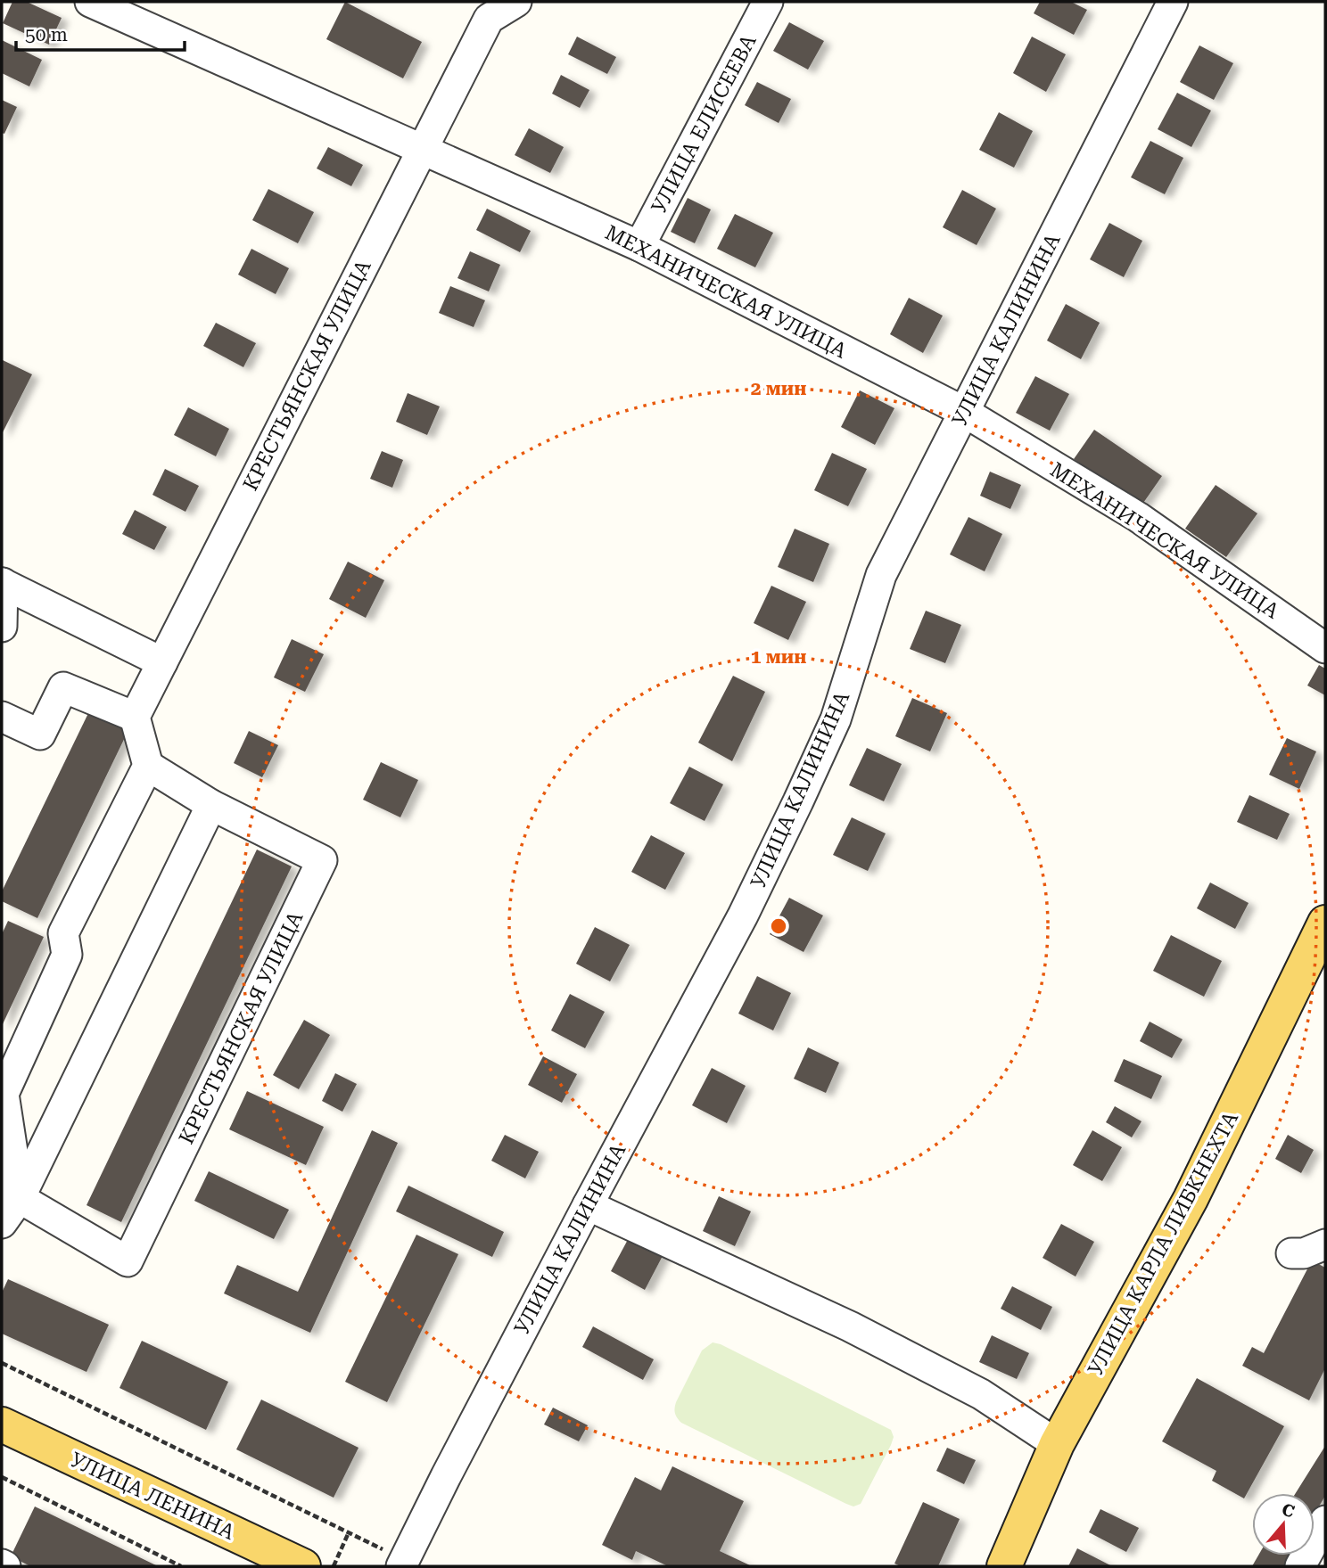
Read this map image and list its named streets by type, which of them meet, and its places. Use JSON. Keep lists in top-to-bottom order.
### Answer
{
  "streets": {
    "main road": ["УЛИЦА КАРЛА ЛИБКНЕХТА", "УЛИЦА ЛЕНИНА"],
    "street": [
      "УЛИЦА ЕЛИСЕЕВА",
      "МЕХАНИЧЕСКАЯ УЛИЦА",
      "УЛИЦА КАЛИНИНА",
      "КРЕСТЬЯНСКАЯ УЛИЦА"
    ]
  },
  "crossings": [
    ["УЛИЦА ЕЛИСЕЕВА", "МЕХАНИЧЕСКАЯ УЛИЦА"],
    ["МЕХАНИЧЕСКАЯ УЛИЦА", "УЛИЦА КАЛИНИНА"],
    ["МЕХАНИЧЕСКАЯ УЛИЦА", "КРЕСТЬЯНСКАЯ УЛИЦА"]
  ],
  "scale_bar": "50 m",
  "north": "top",
  "rings": ["2 мин", "1 мин"]
}
